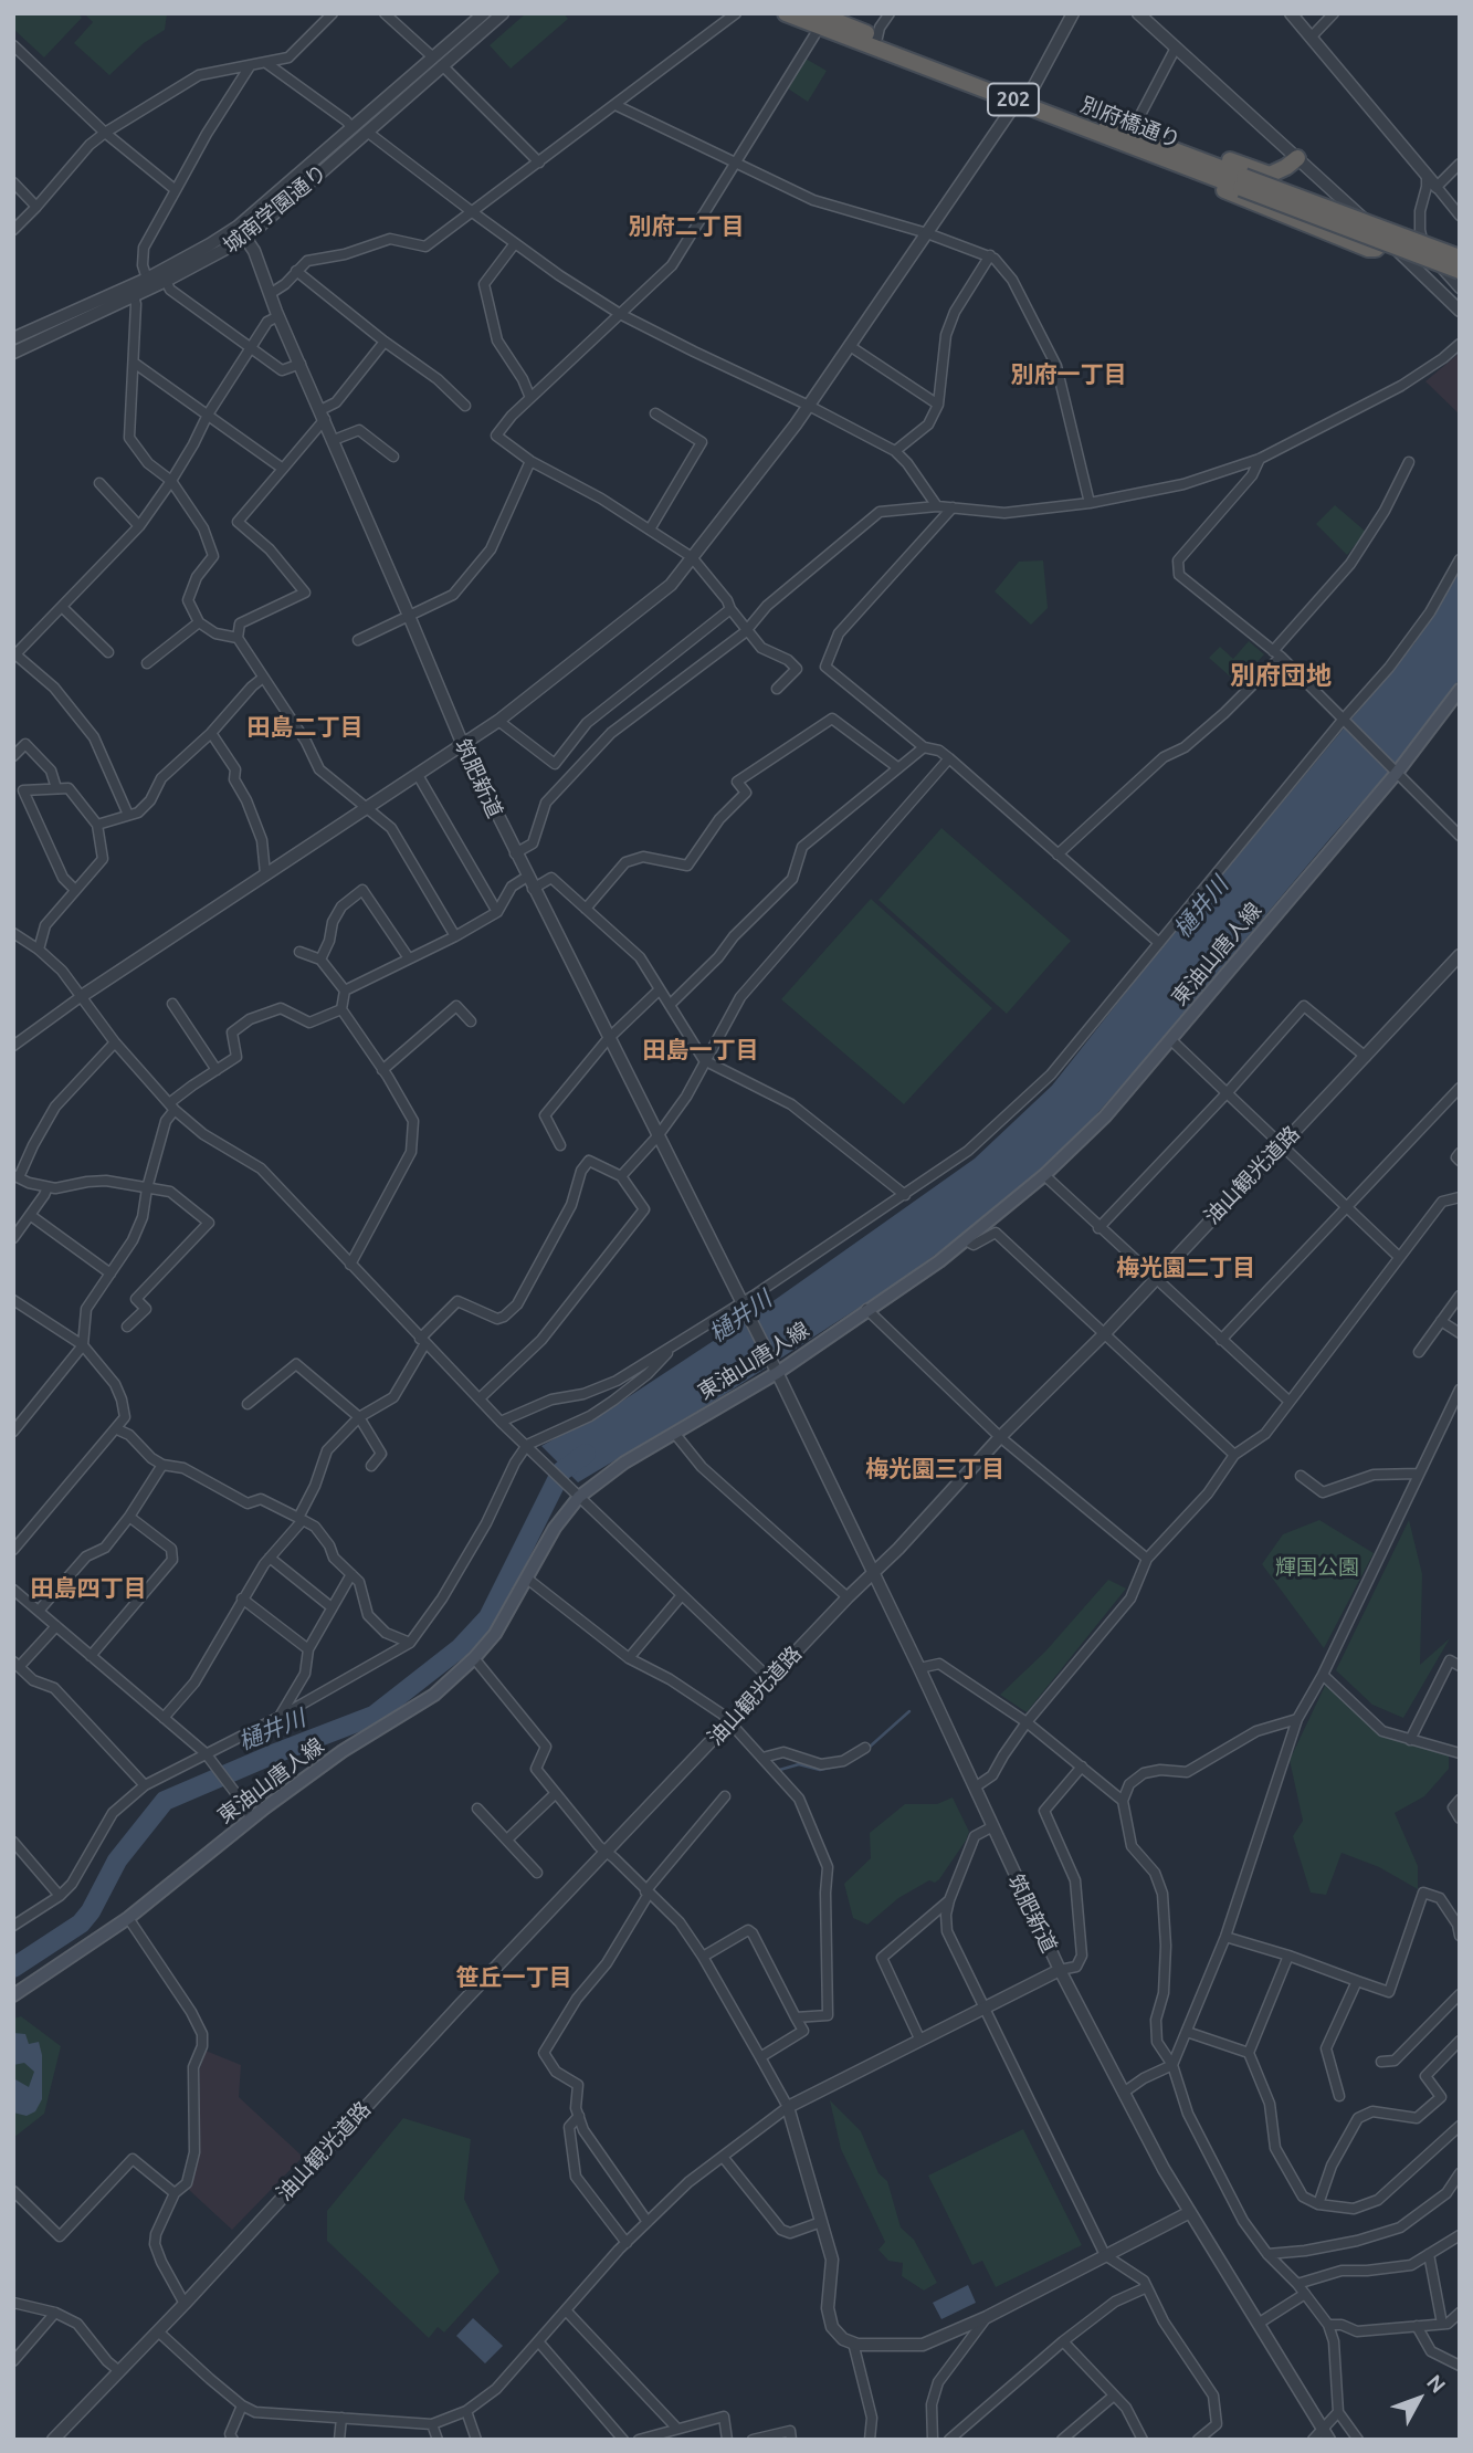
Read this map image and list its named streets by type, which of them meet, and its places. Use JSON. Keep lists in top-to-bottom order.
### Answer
{
  "streets": {
    "highway": ["202", "別府橋通り"],
    "main road": ["東油山唐人線"],
    "street": ["城南学園通り", "筑肥新道", "油山観光道路"]
  },
  "crossings": [
    ["城南学園通り", "筑肥新道"],
    ["筑肥新道", "東油山唐人線"],
    ["筑肥新道", "油山観光道路"]
  ],
  "districts": [
    "別府二丁目",
    "別府一丁目",
    "別府団地",
    "田島二丁目",
    "田島一丁目",
    "梅光園二丁目",
    "梅光園三丁目",
    "田島四丁目",
    "笹丘一丁目"
  ],
  "water": ["樋井川"],
  "parks": ["輝国公園"],
  "north": "top right"
}
